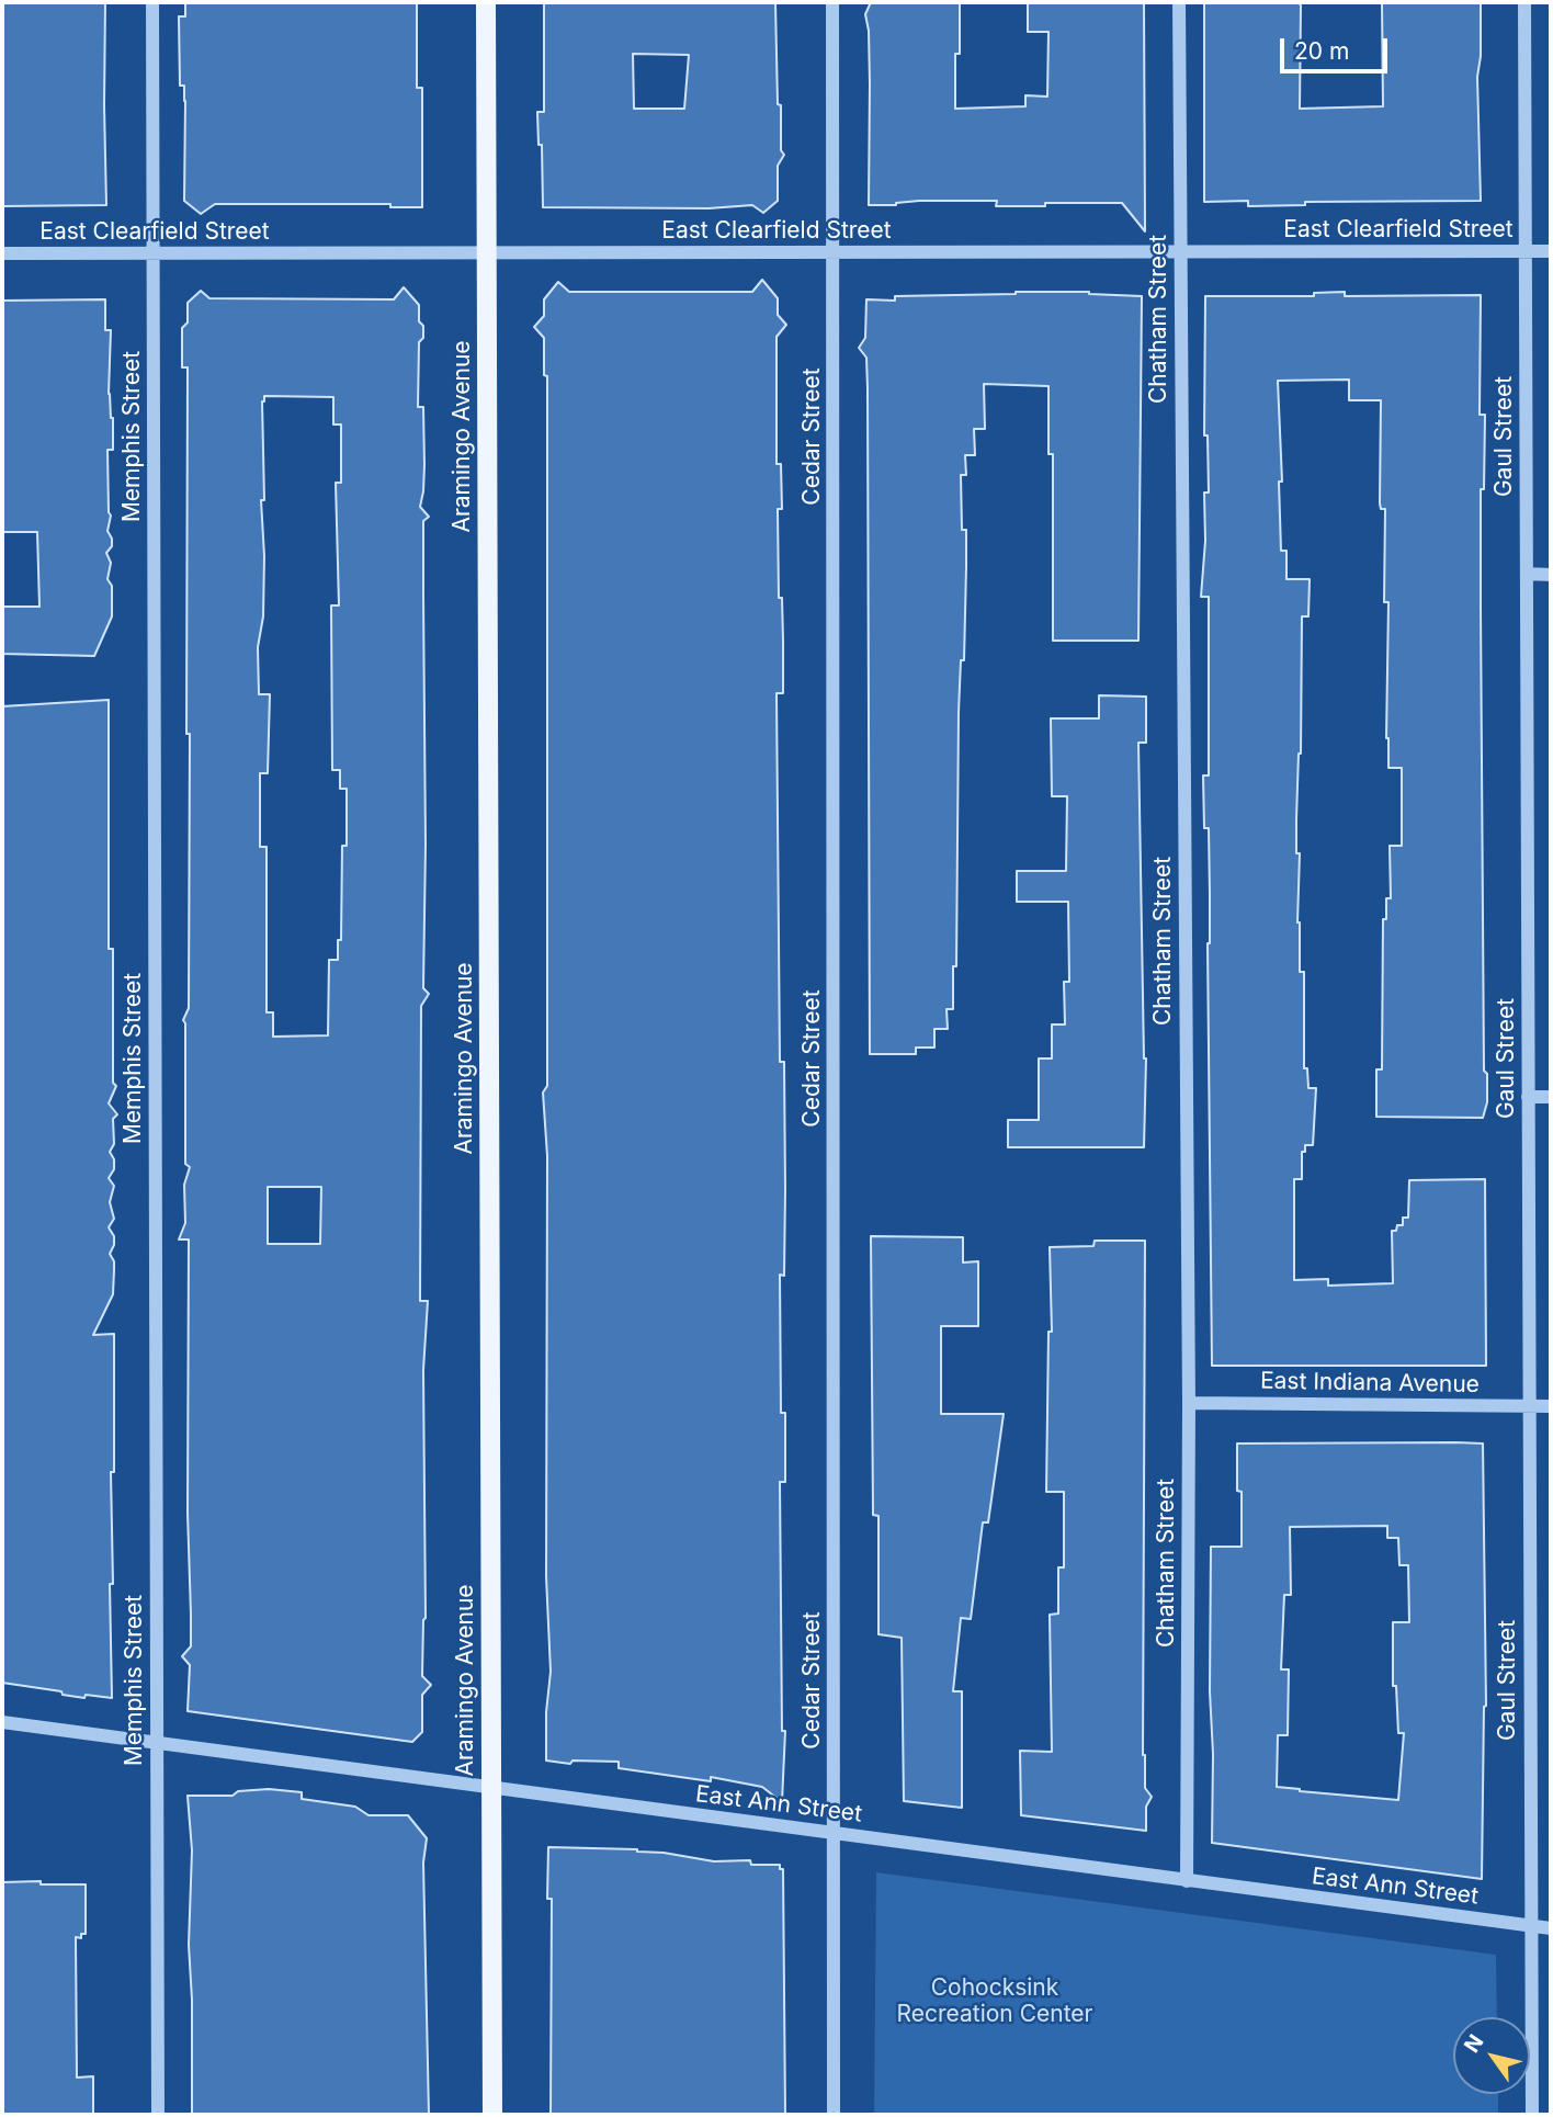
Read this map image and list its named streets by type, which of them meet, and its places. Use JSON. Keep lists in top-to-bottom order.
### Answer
{
  "streets": {
    "main road": ["Aramingo Avenue"],
    "street": [
      "East Clearfield Street",
      "Chatham Street",
      "Memphis Street",
      "Cedar Street",
      "Gaul Street",
      "East Indiana Avenue",
      "East Ann Street"
    ]
  },
  "crossings": [
    ["East Clearfield Street", "Chatham Street"],
    ["East Clearfield Street", "Memphis Street"],
    ["East Clearfield Street", "Aramingo Avenue"],
    ["East Clearfield Street", "Cedar Street"],
    ["East Clearfield Street", "Gaul Street"],
    ["Chatham Street", "East Indiana Avenue"],
    ["Chatham Street", "East Ann Street"],
    ["Memphis Street", "East Ann Street"],
    ["Aramingo Avenue", "East Ann Street"],
    ["Cedar Street", "East Ann Street"],
    ["Gaul Street", "East Indiana Avenue"],
    ["Gaul Street", "East Ann Street"]
  ],
  "parks": ["Cohocksink Recreation Center"],
  "scale_bar": "20 m",
  "north": "top left"
}
